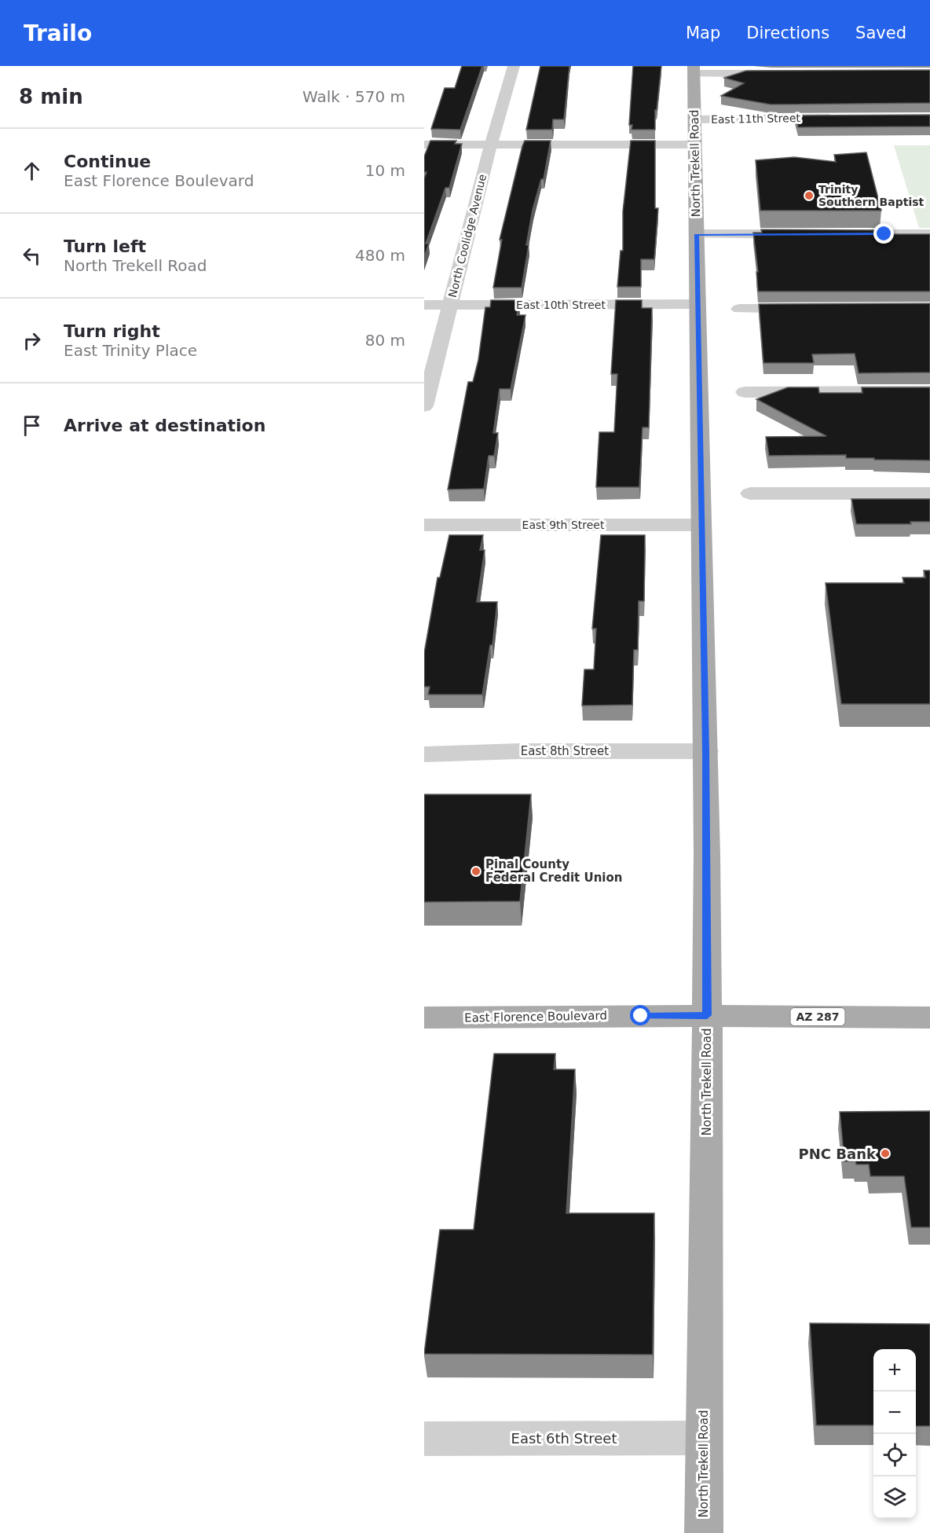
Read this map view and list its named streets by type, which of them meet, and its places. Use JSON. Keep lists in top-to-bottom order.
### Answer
{
  "streets": {
    "main road": ["North Trekell Road", "East Florence Boulevard", "AZ 287"],
    "street": [
      "East 11th Street",
      "North Coolidge Avenue",
      "East 10th Street",
      "East 9th Street",
      "East 8th Street",
      "East 6th Street"
    ]
  },
  "crossings": [
    ["East 11th Street", "North Trekell Road"],
    ["North Trekell Road", "East 10th Street"],
    ["North Trekell Road", "East 9th Street"],
    ["North Trekell Road", "East 8th Street"],
    ["North Trekell Road", "East Florence Boulevard"],
    ["North Trekell Road", "East 6th Street"],
    ["North Coolidge Avenue", "East 10th Street"]
  ],
  "places": ["Trinity Southern Baptist", "Pinal County Federal Credit Union", "PNC Bank"],
  "page": {
    "header": "Trailo",
    "nav": ["Map", "Directions", "Saved"],
    "heading": ["8 min", "Walk · 570 m"],
    "list": [
      ["Continue", "East Florence Boulevard", "10 m"],
      ["Turn left", "North Trekell Road", "480 m"],
      ["Turn right", "East Trinity Place", "80 m"],
      "Arrive at destination"
    ],
    "map_buttons": ["+", "−"]
  }
}
